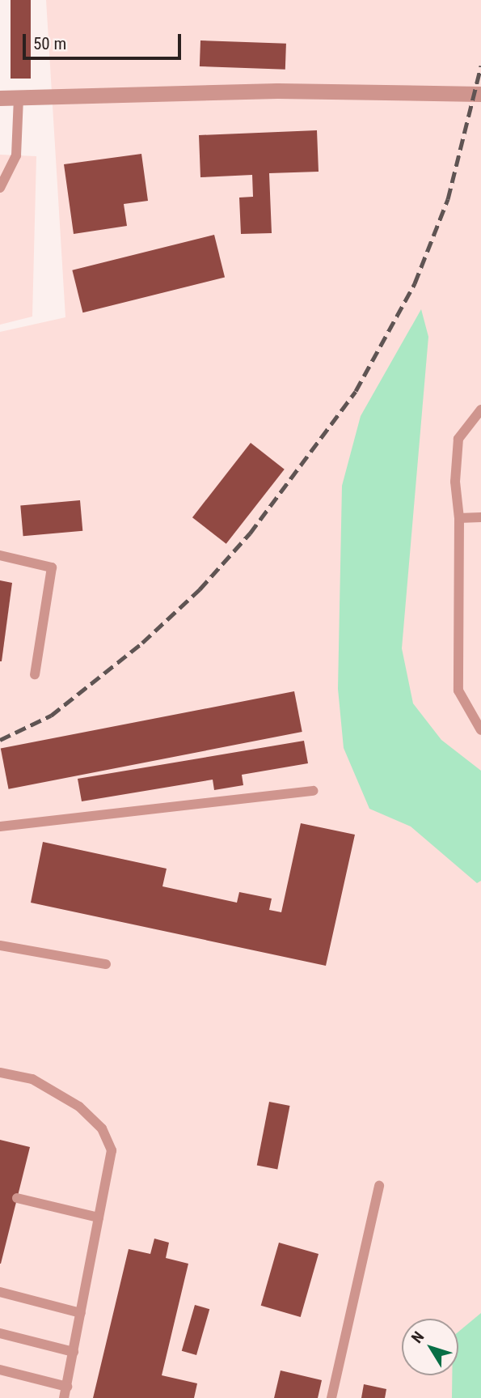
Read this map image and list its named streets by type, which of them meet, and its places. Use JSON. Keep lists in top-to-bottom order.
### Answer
{
  "scale_bar": "50 m",
  "north": "top left"
}
